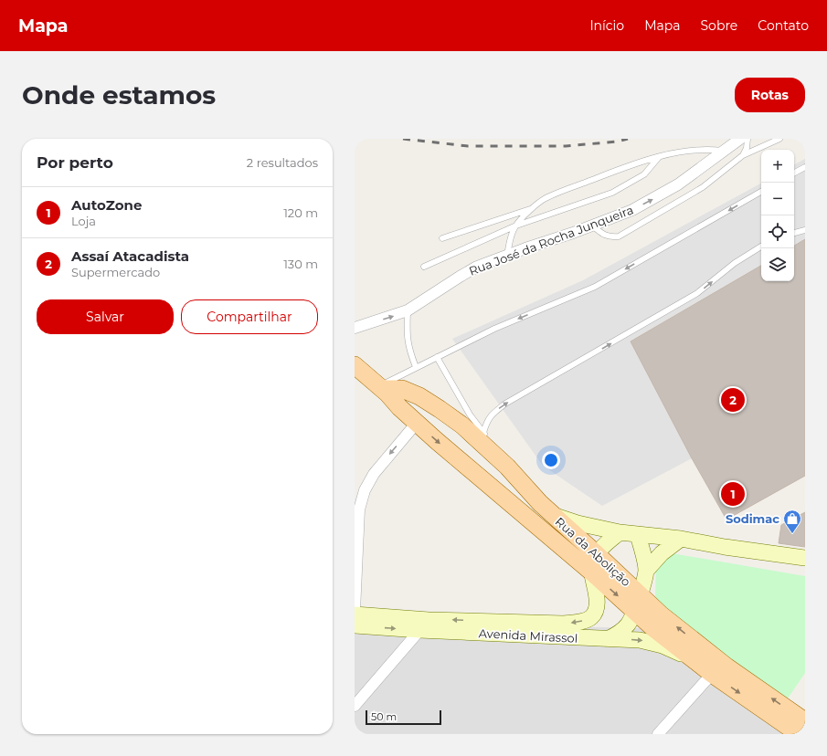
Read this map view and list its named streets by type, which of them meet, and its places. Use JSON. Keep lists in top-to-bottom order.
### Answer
{
  "streets": {
    "main road": ["Rua da Abolição", "Avenida Mirassol"],
    "street": ["Rua José da Rocha Junqueira"]
  },
  "crossings": [
    ["Rua da Abolição", "Avenida Mirassol"]
  ],
  "one_way": ["Rua José da Rocha Junqueira"],
  "places": {
    "shop": ["Sodimac"]
  },
  "scale_bar": "50 m",
  "page": {
    "header": "Mapa",
    "nav": [
      "Início",
      "Mapa",
      "Sobre",
      "Contato"
    ],
    "buttons": [
      "Rotas",
      ["Salvar", "Compartilhar"]
    ],
    "title": "Onde estamos",
    "heading": ["Por perto", "2 resultados"],
    "map_buttons": ["+", "−"],
    "list": [
      {
        "mark": "1",
        "name": "AutoZone",
        "note": "Loja",
        "value": "120 m"
      },
      {
        "mark": "2",
        "name": "Assaí Atacadista",
        "note": "Supermercado",
        "value": "130 m"
      }
    ],
    "pins": ["2", "1"],
    "scale": "50 m"
  }
}
